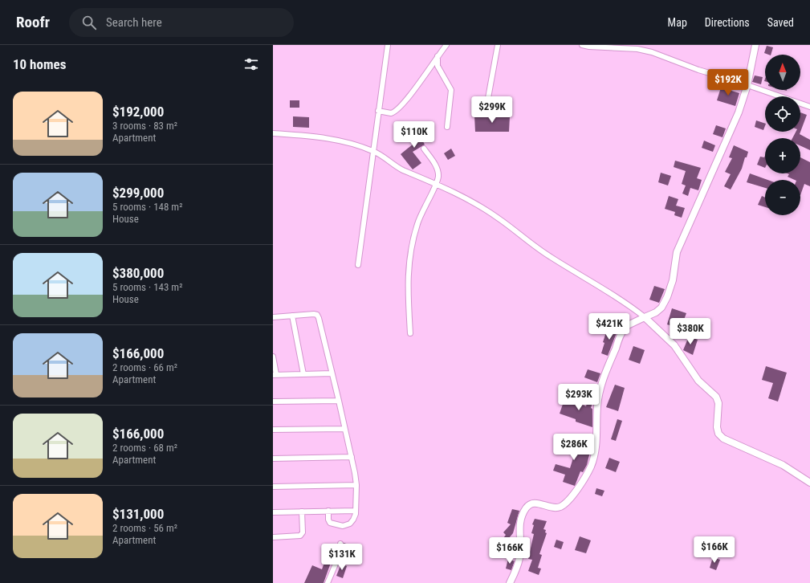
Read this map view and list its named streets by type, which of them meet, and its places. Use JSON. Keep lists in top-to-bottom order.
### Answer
{
  "north": "top",
  "page": {
    "header": "Roofr",
    "search": "Search here",
    "nav": ["Map", "Directions", "Saved"],
    "heading": "10 homes",
    "map_buttons": ["+", "−"],
    "price": [
      "$192K",
      "$299K",
      "$110K",
      "$421K",
      "$380K",
      "$293K",
      "$286K",
      "$166K",
      "$166K",
      "$131K"
    ],
    "list": [
      {
        "name": "$192,000",
        "note": "3 rooms · 83 m² · Apartment"
      },
      {
        "name": "$299,000",
        "note": "5 rooms · 148 m² · House"
      },
      {
        "name": "$380,000",
        "note": "5 rooms · 143 m² · House"
      },
      {
        "name": "$166,000",
        "note": "2 rooms · 66 m² · Apartment"
      },
      {
        "name": "$166,000",
        "note": "2 rooms · 68 m² · Apartment"
      },
      {
        "name": "$131,000",
        "note": "2 rooms · 56 m² · Apartment"
      }
    ]
  }
}
